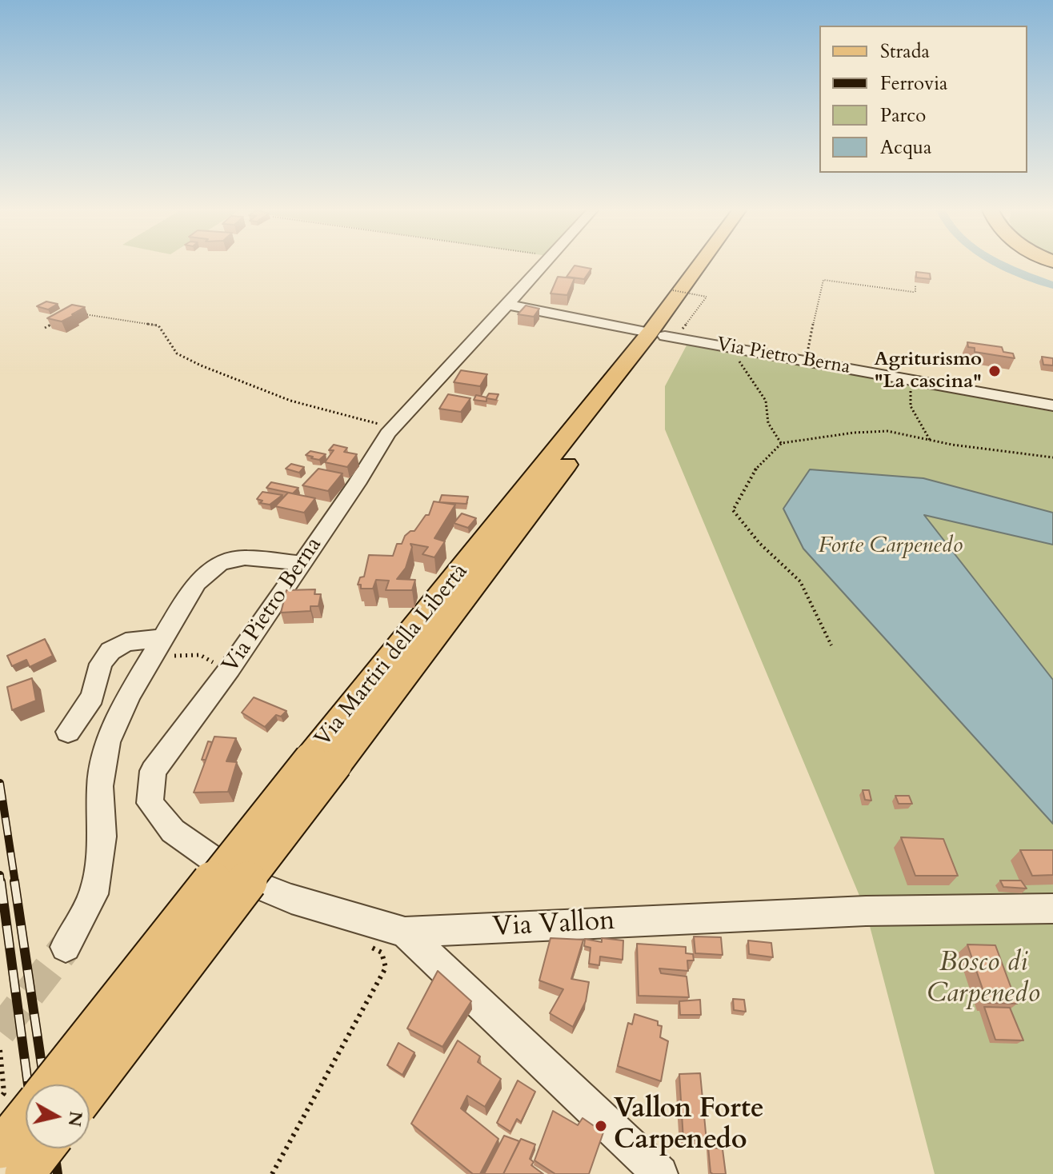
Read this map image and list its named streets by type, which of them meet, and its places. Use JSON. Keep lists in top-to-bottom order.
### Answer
{
  "streets": {
    "main road": ["Via Martiri della Libertà"],
    "street": ["Via Pietro Berna", "Via Vallon"]
  },
  "crossings": [
    ["Via Pietro Berna", "Via Martiri della Libertà"],
    ["Via Pietro Berna", "Via Vallon"]
  ],
  "parks": ["Forte Carpenedo", "Bosco di Carpenedo"],
  "places": ["Agriturismo \"La cascina\"", "Vallon Forte Carpenedo"],
  "legend": [
    "Strada",
    "Ferrovia",
    "Parco",
    "Acqua"
  ],
  "north": "right"
}
